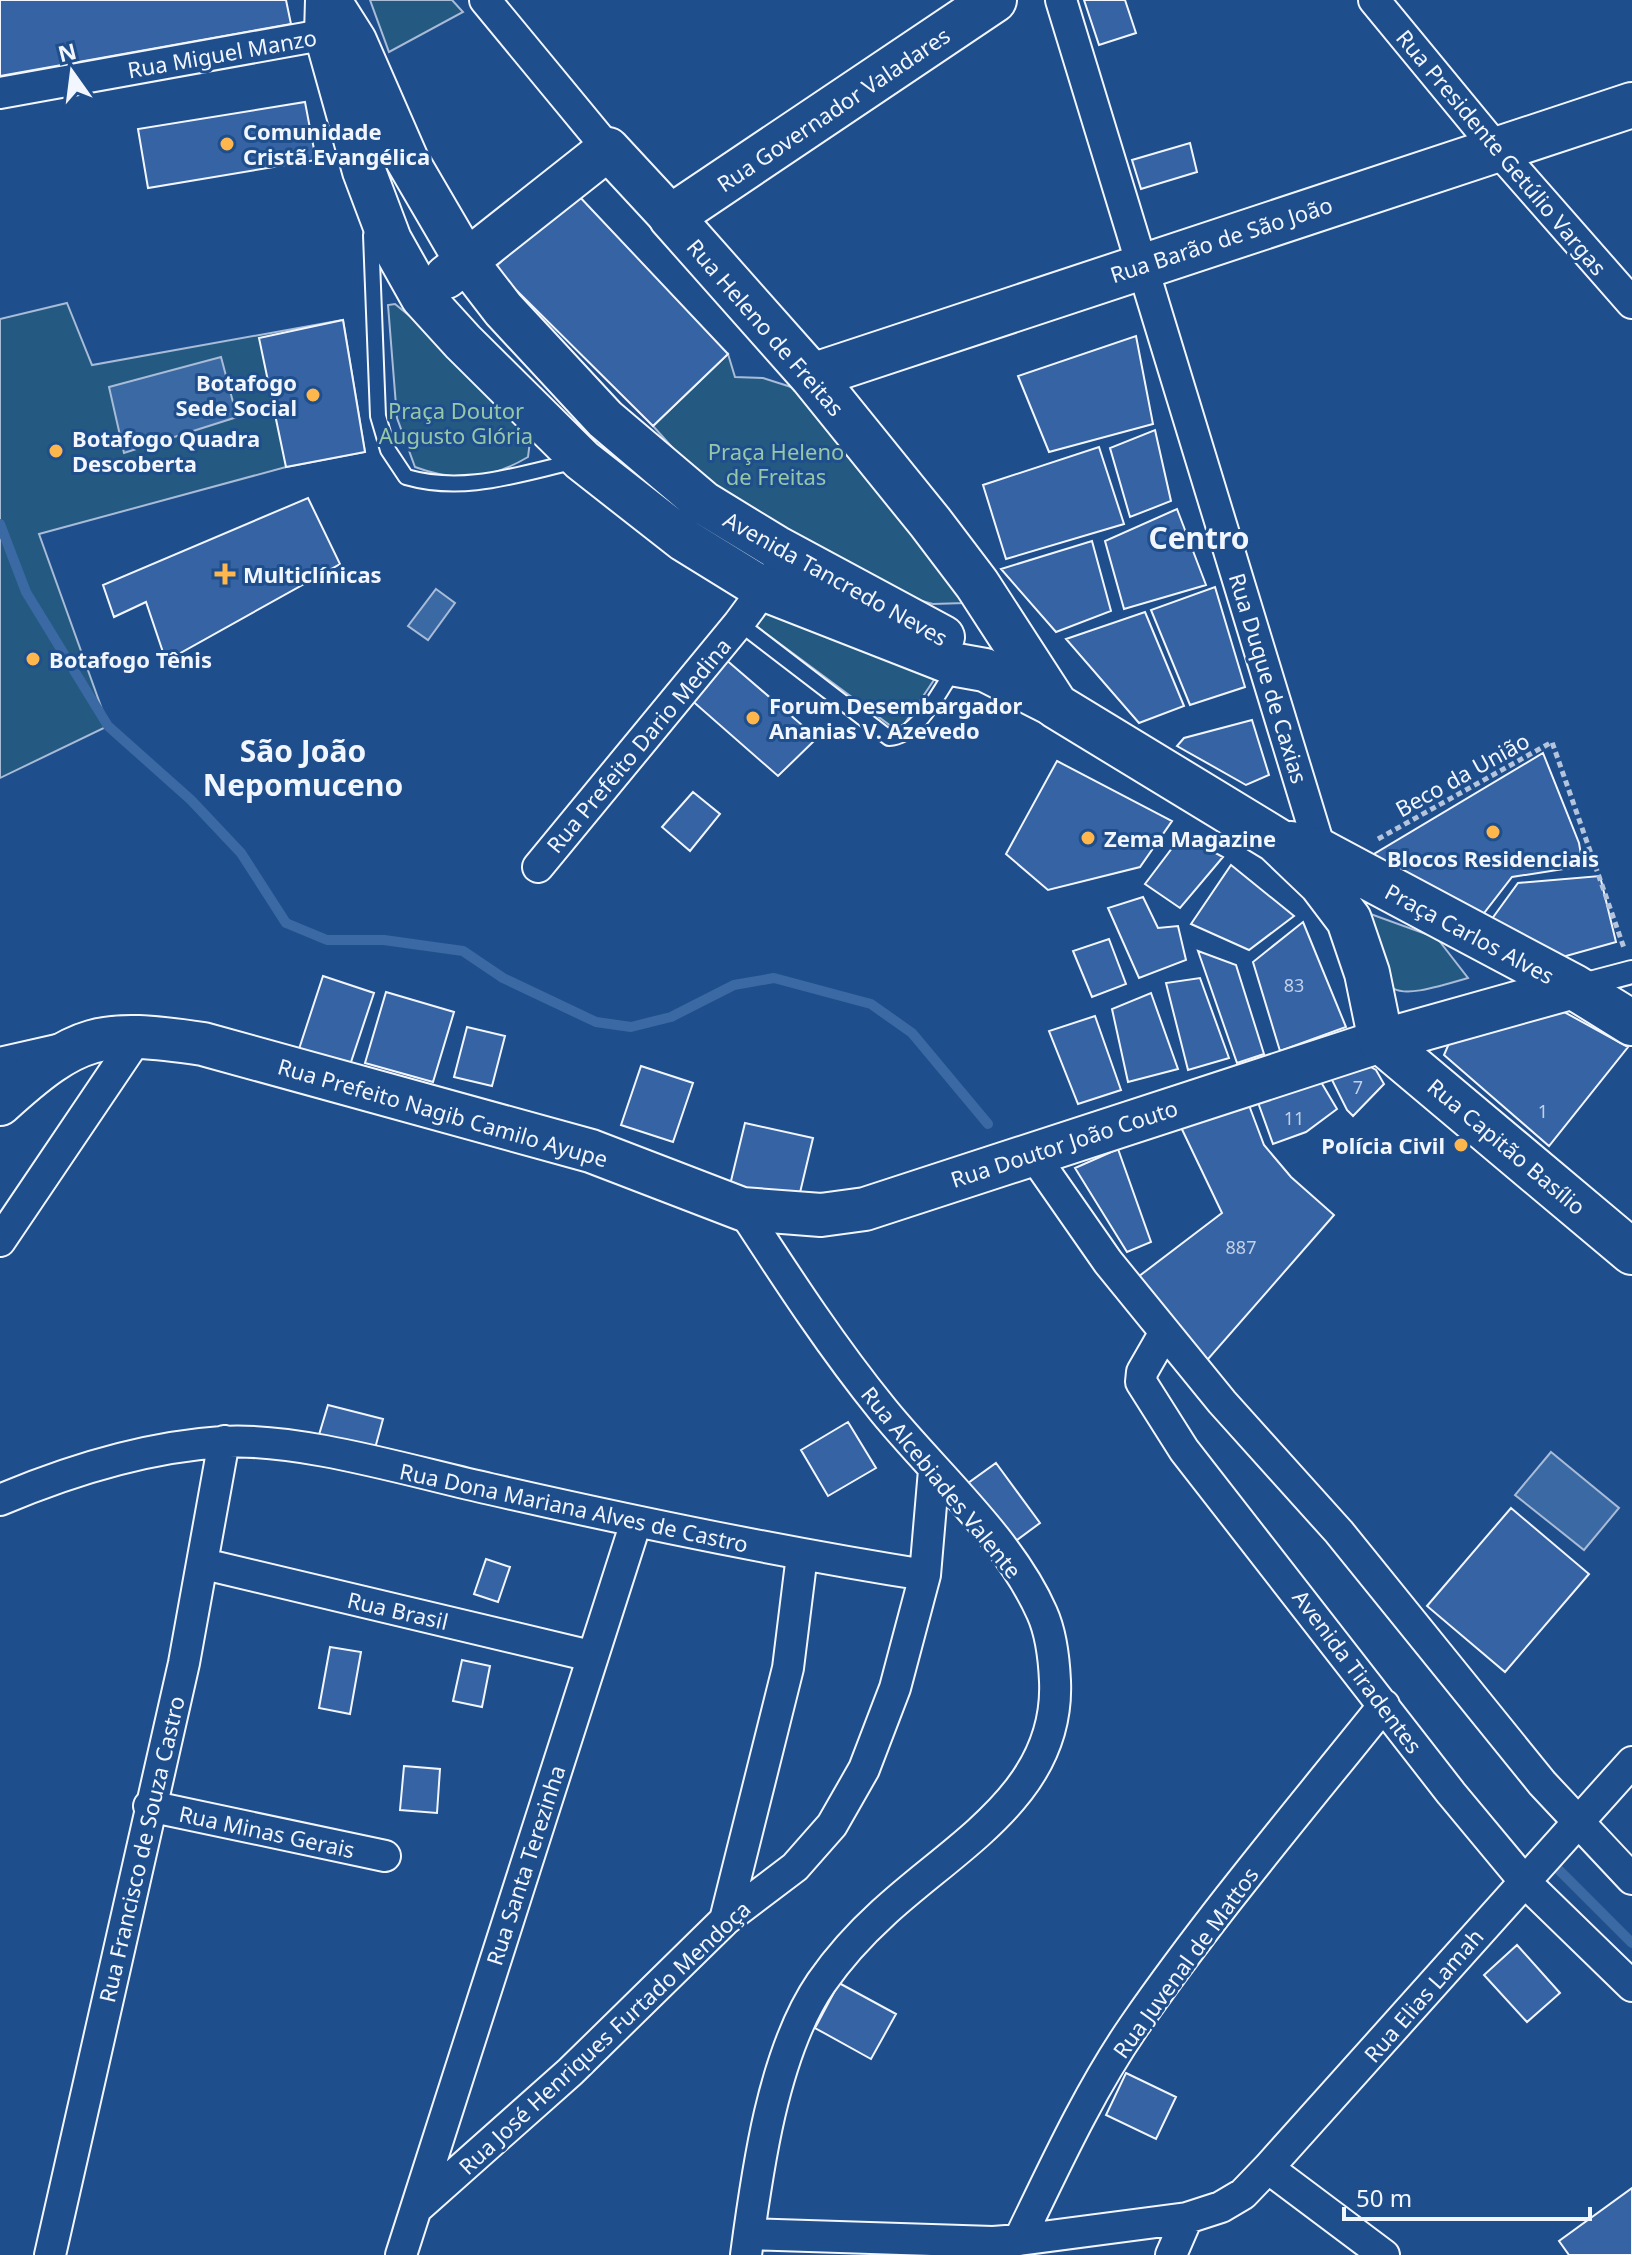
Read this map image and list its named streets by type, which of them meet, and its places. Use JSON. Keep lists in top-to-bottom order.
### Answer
{
  "streets": {
    "main road": [
      "Rua Governador Valadares",
      "Rua Barão de São João",
      "Rua Heleno de Freitas",
      "Avenida Tancredo Neves",
      "Praça Carlos Alves",
      "Rua Prefeito Nagib Camilo Ayupe",
      "Rua Doutor João Couto",
      "Rua Capitão Basílio"
    ],
    "street": [
      "Rua Miguel Manzo",
      "Rua Presidente Getúlio Vargas",
      "Rua Duque de Caxias",
      "Rua Prefeito Dario Medina",
      "Rua Alcebiades Valente",
      "Rua Dona Mariana Alves de Castro",
      "Rua Brasil",
      "Avenida Tiradentes",
      "Rua Minas Gerais",
      "Rua Francisco de Souza Castro",
      "Rua Santa Terezinha",
      "Rua Juvenal de Mattos",
      "Rua Elias Lamah",
      "Rua José Henriques Furtado Mendoça"
    ],
    "path": ["Beco da União"]
  },
  "crossings": [
    ["Rua Miguel Manzo", "Avenida Tancredo Neves"],
    ["Rua Governador Valadares", "Rua Heleno de Freitas"],
    ["Rua Presidente Getúlio Vargas", "Rua Barão de São João"],
    ["Rua Barão de São João", "Rua Heleno de Freitas"],
    ["Rua Barão de São João", "Rua Duque de Caxias"],
    ["Rua Heleno de Freitas", "Avenida Tancredo Neves"],
    ["Avenida Tancredo Neves", "Rua Prefeito Dario Medina"],
    ["Avenida Tancredo Neves", "Praça Carlos Alves"],
    ["Rua Duque de Caxias", "Beco da União"],
    ["Rua Duque de Caxias", "Praça Carlos Alves"],
    ["Beco da União", "Praça Carlos Alves"],
    ["Praça Carlos Alves", "Rua Doutor João Couto"],
    ["Praça Carlos Alves", "Rua Capitão Basílio"],
    ["Rua Prefeito Nagib Camilo Ayupe", "Rua Doutor João Couto"],
    ["Rua Prefeito Nagib Camilo Ayupe", "Rua Alcebiades Valente"],
    ["Rua Doutor João Couto", "Rua Capitão Basílio"],
    ["Rua Doutor João Couto", "Rua Alcebiades Valente"],
    ["Rua Alcebiades Valente", "Rua Elias Lamah"],
    ["Rua Alcebiades Valente", "Rua José Henriques Furtado Mendoça"],
    ["Rua Dona Mariana Alves de Castro", "Rua Francisco de Souza Castro"],
    ["Rua Dona Mariana Alves de Castro", "Rua Santa Terezinha"],
    ["Rua Dona Mariana Alves de Castro", "Rua José Henriques Furtado Mendoça"],
    ["Rua Brasil", "Rua Francisco de Souza Castro"],
    ["Rua Brasil", "Rua Santa Terezinha"],
    ["Avenida Tiradentes", "Rua Juvenal de Mattos"],
    ["Avenida Tiradentes", "Rua Elias Lamah"],
    ["Rua Minas Gerais", "Rua Francisco de Souza Castro"],
    ["Rua Santa Terezinha", "Rua José Henriques Furtado Mendoça"],
    ["Rua Juvenal de Mattos", "Rua Elias Lamah"]
  ],
  "districts": ["Centro", "São João Nepomuceno"],
  "parks": ["Praça Doutor Augusto Glória", "Praça Heleno de Freitas"],
  "places": {
    "other": [
      "Comunidade Cristã Evangélica",
      "Botafogo Sede Social",
      "Botafogo Quadra Descoberta",
      "Botafogo Tênis",
      "Forum Desembargador Ananias V. Azevedo",
      "Blocos Residenciais",
      "Zema Magazine",
      "Polícia Civil"
    ],
    "health": ["Multiclínicas"]
  },
  "house_numbers": [
    "83",
    "7",
    "1",
    "11",
    "887"
  ],
  "scale_bar": "50 m",
  "north": "top"
}
